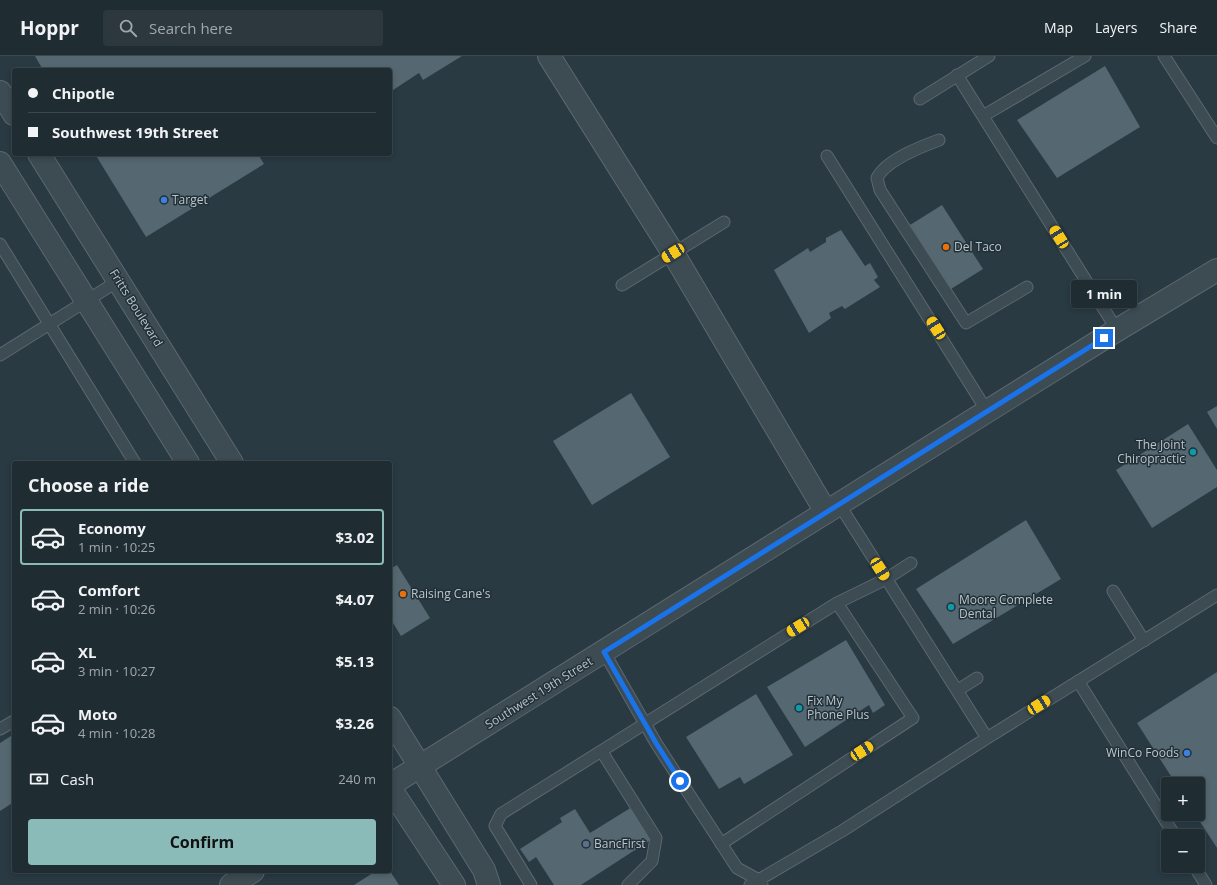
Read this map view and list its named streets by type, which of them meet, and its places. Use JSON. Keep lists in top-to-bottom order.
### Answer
{
  "streets": {
    "street": ["Fritts Boulevard", "Southwest 19th Street"]
  },
  "places": [
    "Target",
    "Del Taco",
    "The Joint Chiropractic",
    "Raising Cane's",
    "Moore Complete Dental",
    "Fix My Phone Plus",
    "WinCo Foods",
    "BancFirst"
  ],
  "page": {
    "header": "Hoppr",
    "search": "Search here",
    "nav": ["Map", "Layers", "Share"],
    "banner": ["Chipotle", "Southwest 19th Street"],
    "bubble": "1 min",
    "heading": "Choose a ride",
    "list": [
      {
        "name": "Economy",
        "note": "1 min · 10:25",
        "value": "$3.02"
      },
      {
        "name": "Comfort",
        "note": "2 min · 10:26",
        "value": "$4.07"
      },
      {
        "name": "XL",
        "note": "3 min · 10:27",
        "value": "$5.13"
      },
      {
        "name": "Moto",
        "note": "4 min · 10:28",
        "value": "$3.26"
      }
    ],
    "pay": ["Cash", "240 m"],
    "map_buttons": ["+", "−"],
    "buttons": "Confirm"
  }
}
